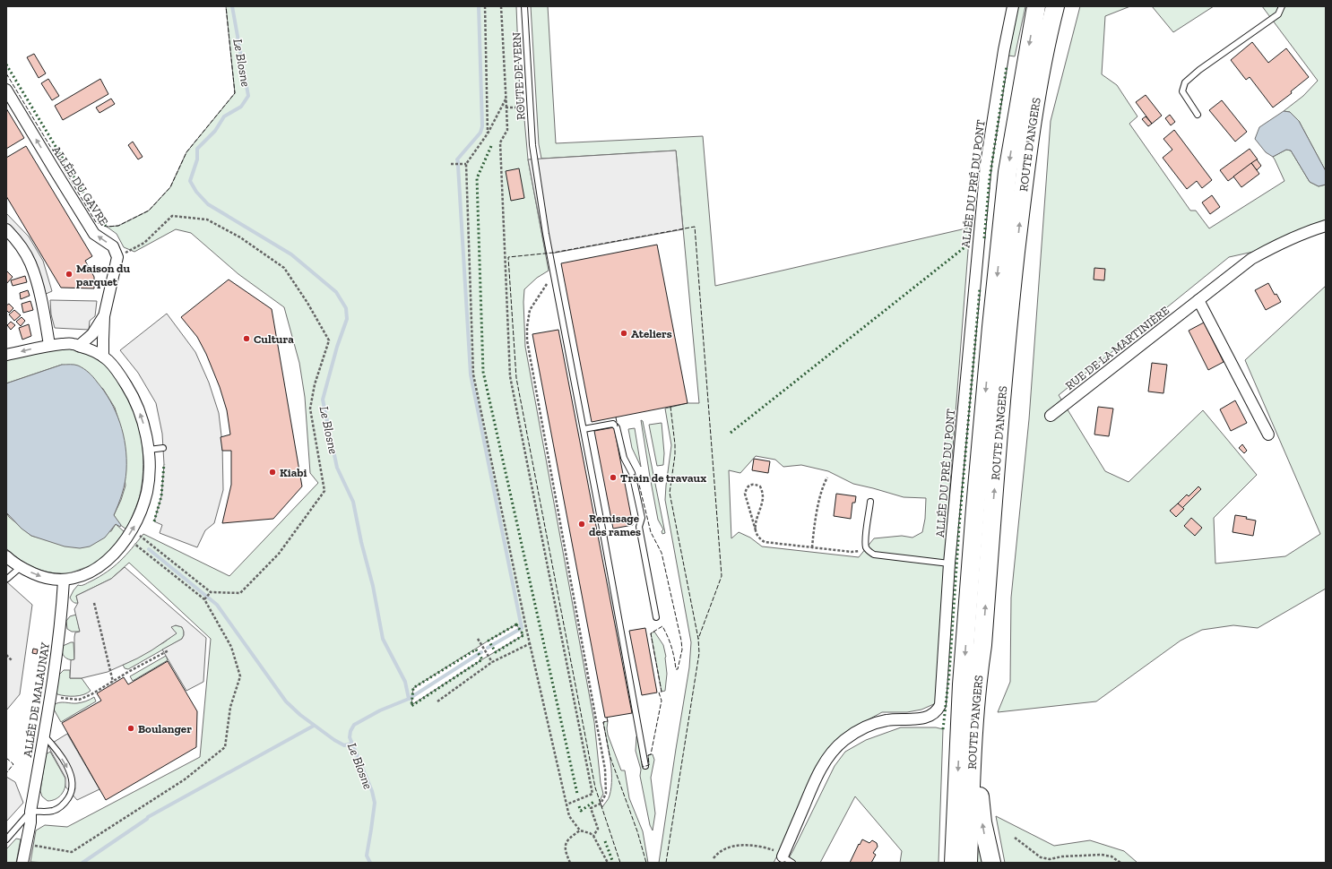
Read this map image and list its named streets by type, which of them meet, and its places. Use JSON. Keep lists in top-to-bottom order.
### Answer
{
  "streets": {
    "highway": ["ROUTE D'ANGERS"],
    "street": [
      "ALLÉE DU PRÉ DU PONT",
      "ALLÉE DU GAVRE",
      "RUE DE LA MARTINIÈRE",
      "ALLÉE DE MALAUNAY"
    ],
    "lane": ["ROUTE DE VERN"]
  },
  "water": ["Le Blosne"],
  "places": [
    "Maison du parquet",
    "Ateliers",
    "Cultura",
    "Kiabi",
    "Train de travaux",
    "Remisage des rames",
    "Boulanger"
  ]
}
